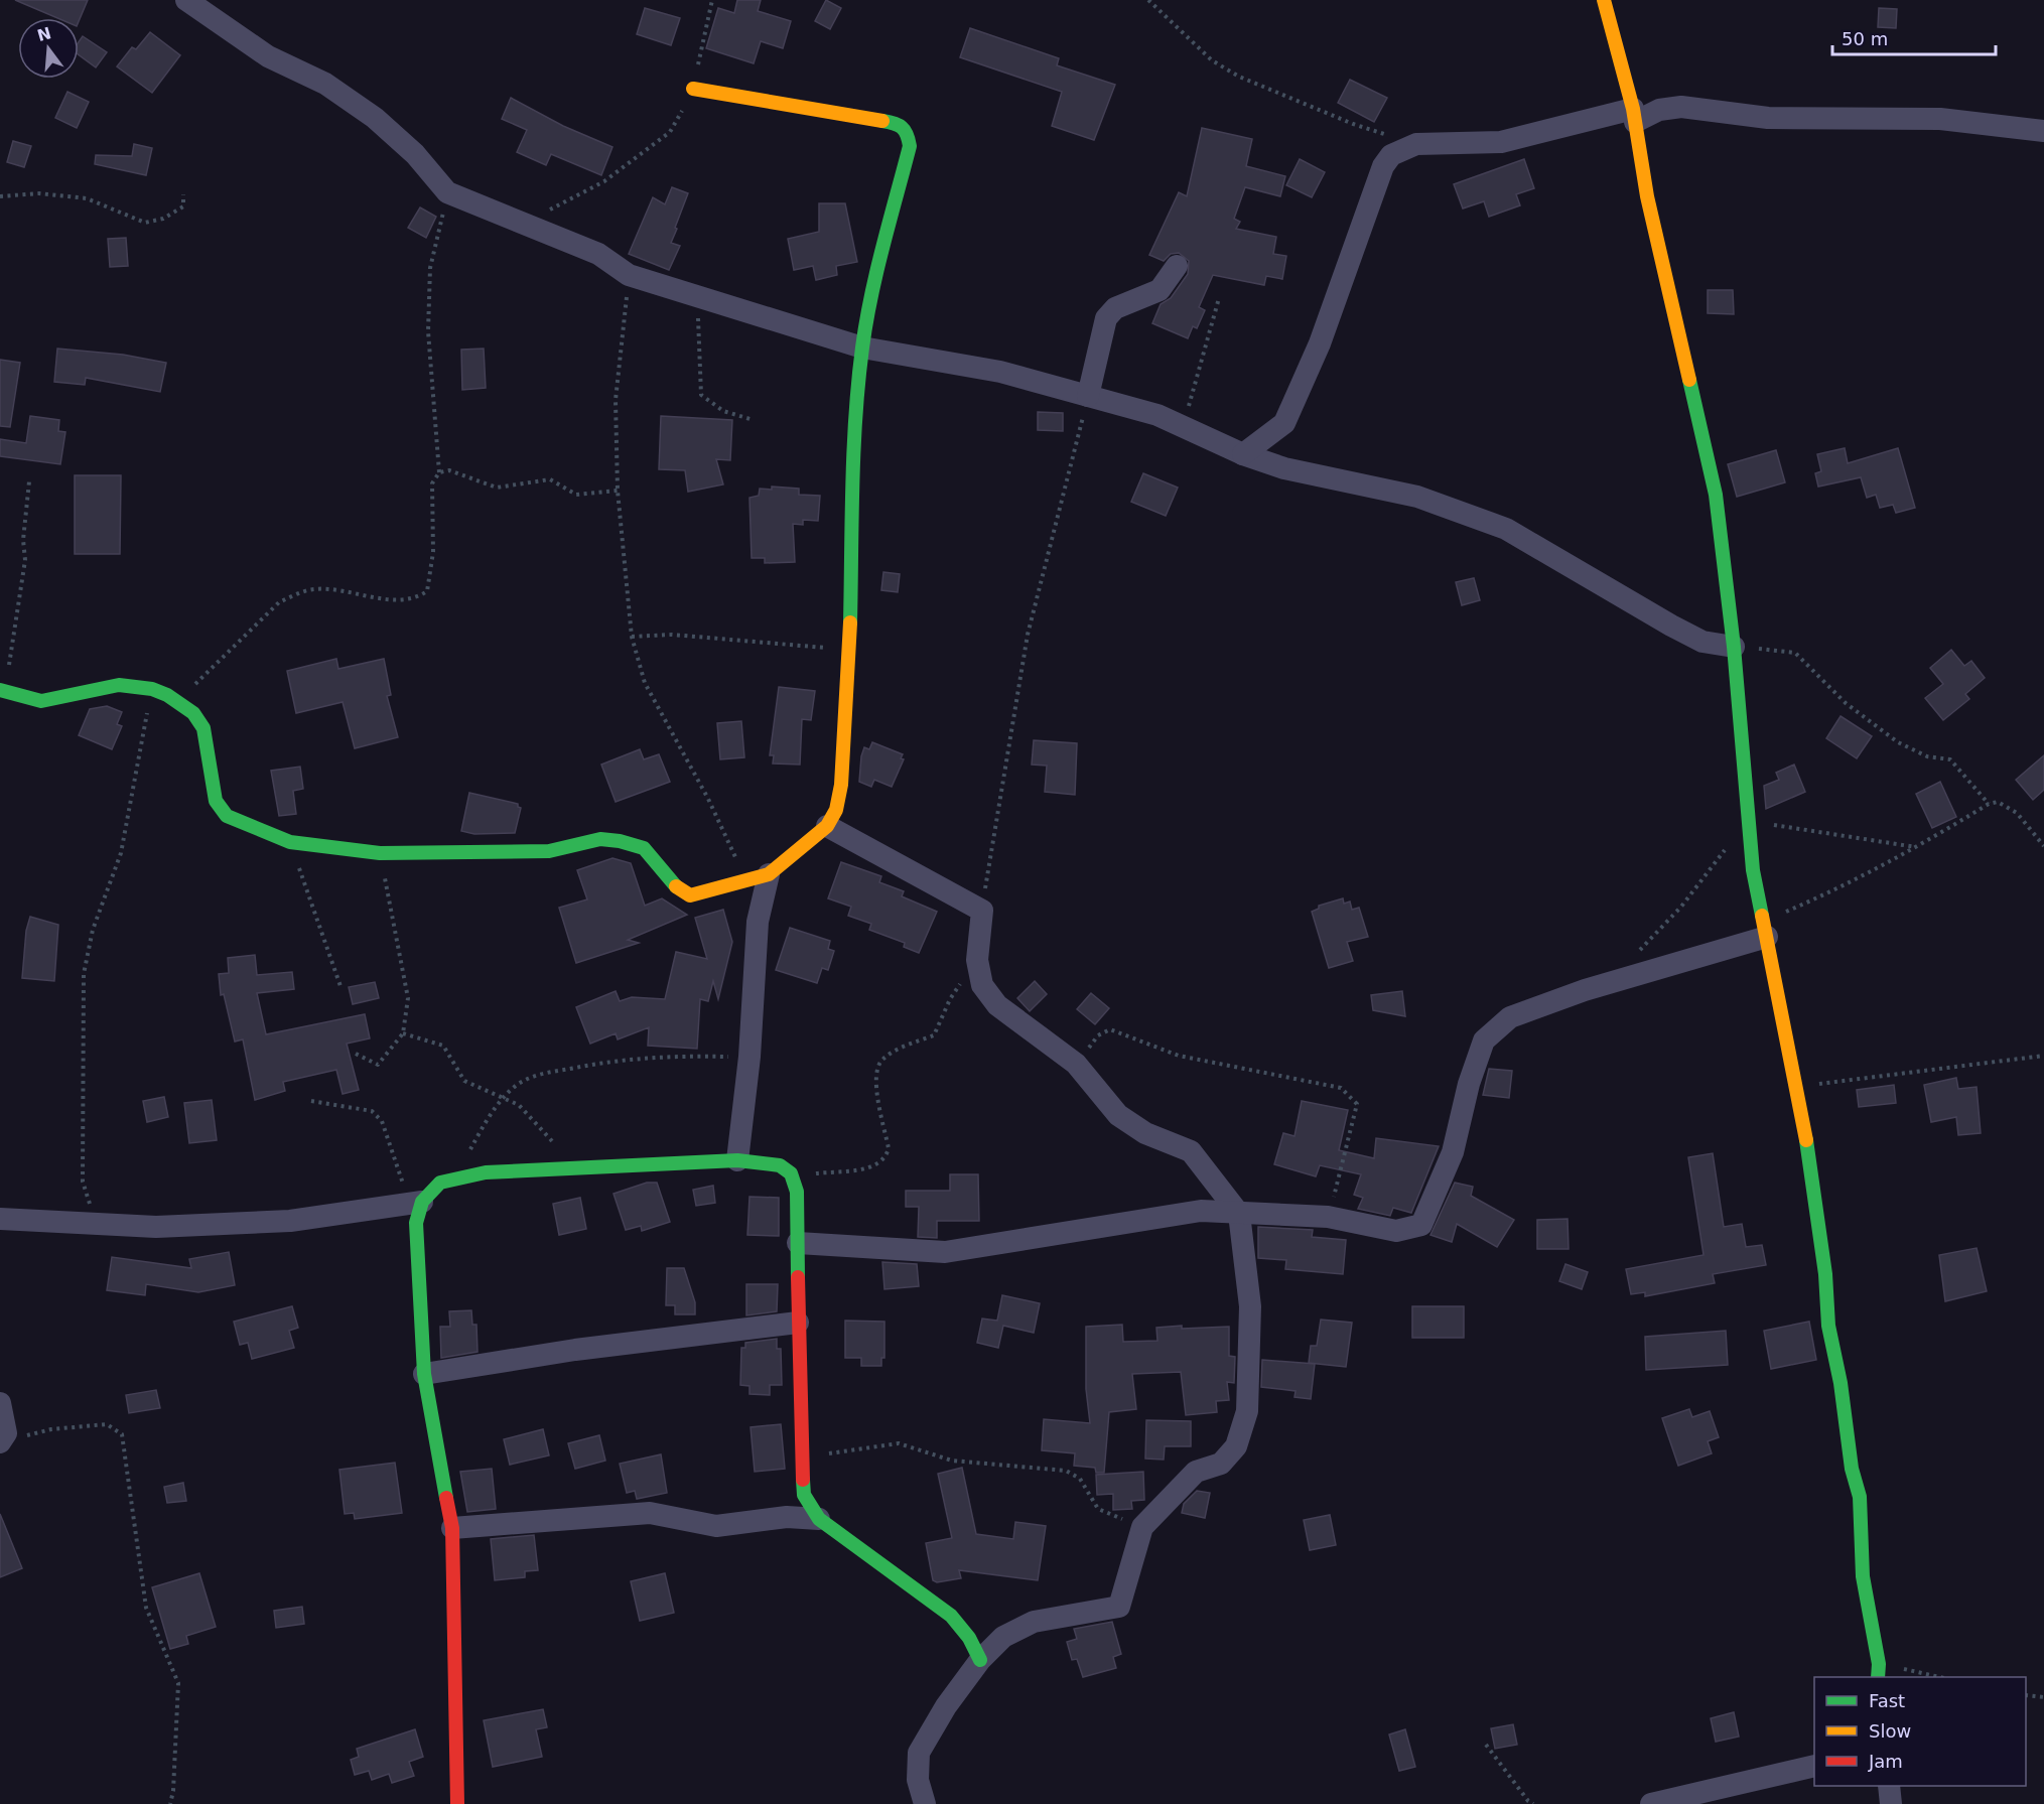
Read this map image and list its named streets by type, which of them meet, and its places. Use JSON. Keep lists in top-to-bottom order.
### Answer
{
  "legend": ["Fast", "Slow", "Jam"],
  "scale_bar": "50 m",
  "north": "top"
}
